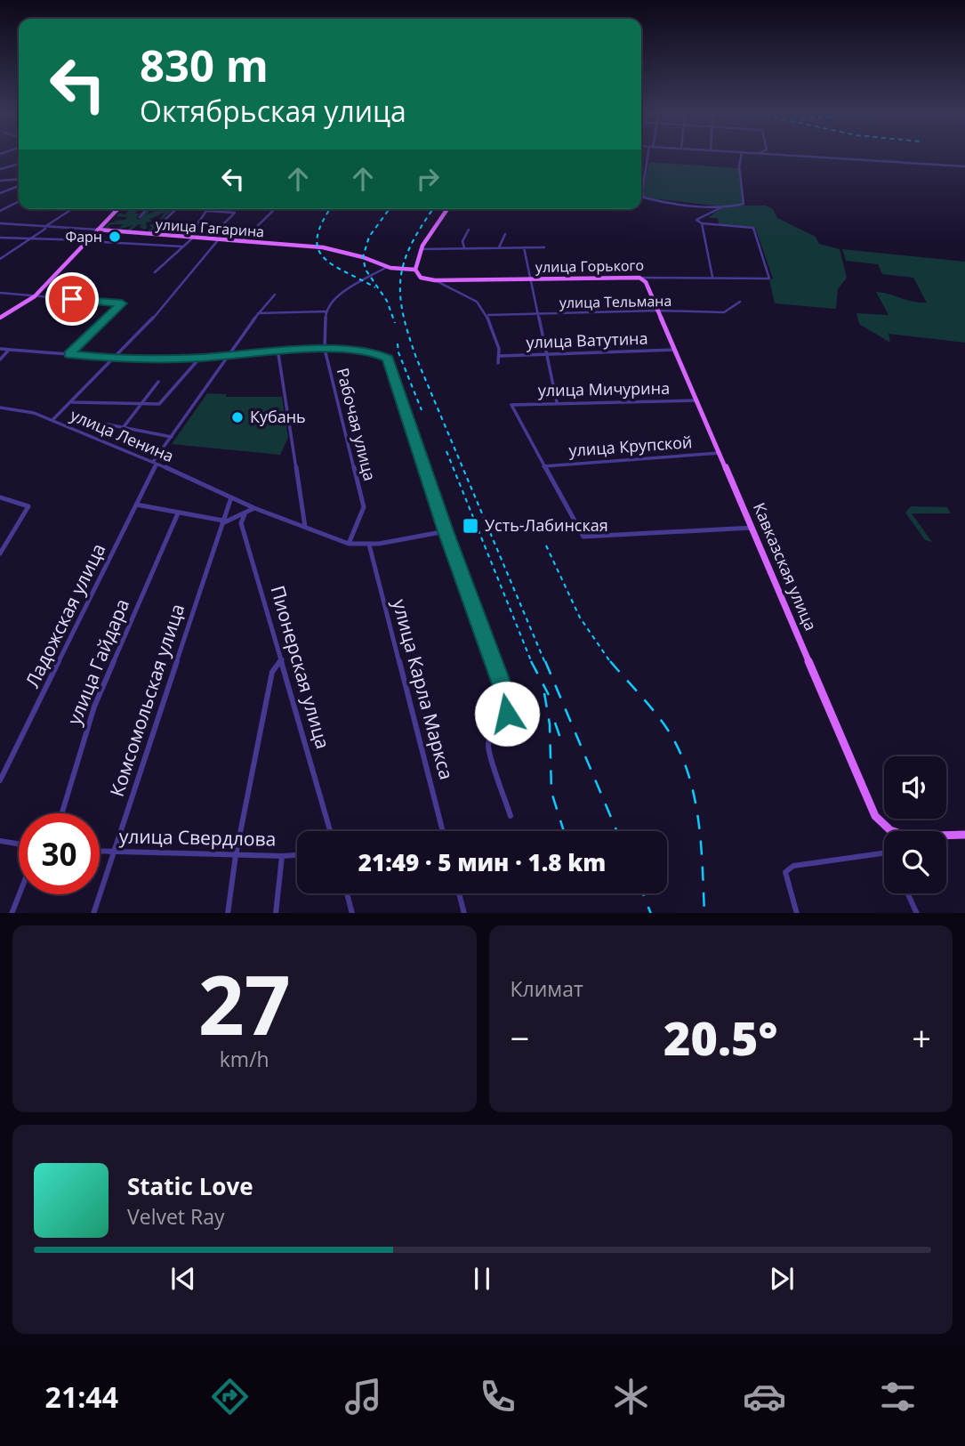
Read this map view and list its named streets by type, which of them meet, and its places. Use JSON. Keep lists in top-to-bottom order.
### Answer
{
  "streets": {
    "main road": ["улица Гагарина", "улица Горького", "Кавказская улица"],
    "street": [
      "улица Тельмана",
      "улица Ватутина",
      "улица Мичурина",
      "Рабочая улица",
      "улица Ленина",
      "улица Крупской",
      "Ладожская улица",
      "улица Гайдара",
      "Пионерская улица",
      "улица Карла Маркса",
      "Комсомольская улица",
      "улица Свердлова"
    ]
  },
  "crossings": [
    ["улица Гагарина", "улица Горького"],
    ["улица Горького", "Кавказская улица"],
    ["улица Тельмана", "Кавказская улица"],
    ["улица Ватутина", "Кавказская улица"],
    ["улица Мичурина", "улица Крупской"],
    ["улица Мичурина", "Кавказская улица"],
    ["улица Ленина", "Ладожская улица"],
    ["улица Ленина", "Комсомольская улица"],
    ["улица Крупской", "Кавказская улица"],
    ["Комсомольская улица", "улица Свердлова"]
  ],
  "places": {
    "other": ["Фарн", "Кубань"],
    "transit": ["Усть-Лабинская"]
  },
  "page": {
    "turn": ["830 m", "Октябрьская улица"],
    "limit": "30",
    "trip": "21:49 · 5 мин · 1.8 km",
    "tile": [
      ["27", "km/h"],
      "Климат"
    ],
    "heat": ["−", "20.5°", "+"],
    "song": ["Static Love", "Velvet Ray"],
    "tabs": "21:44"
  }
}
